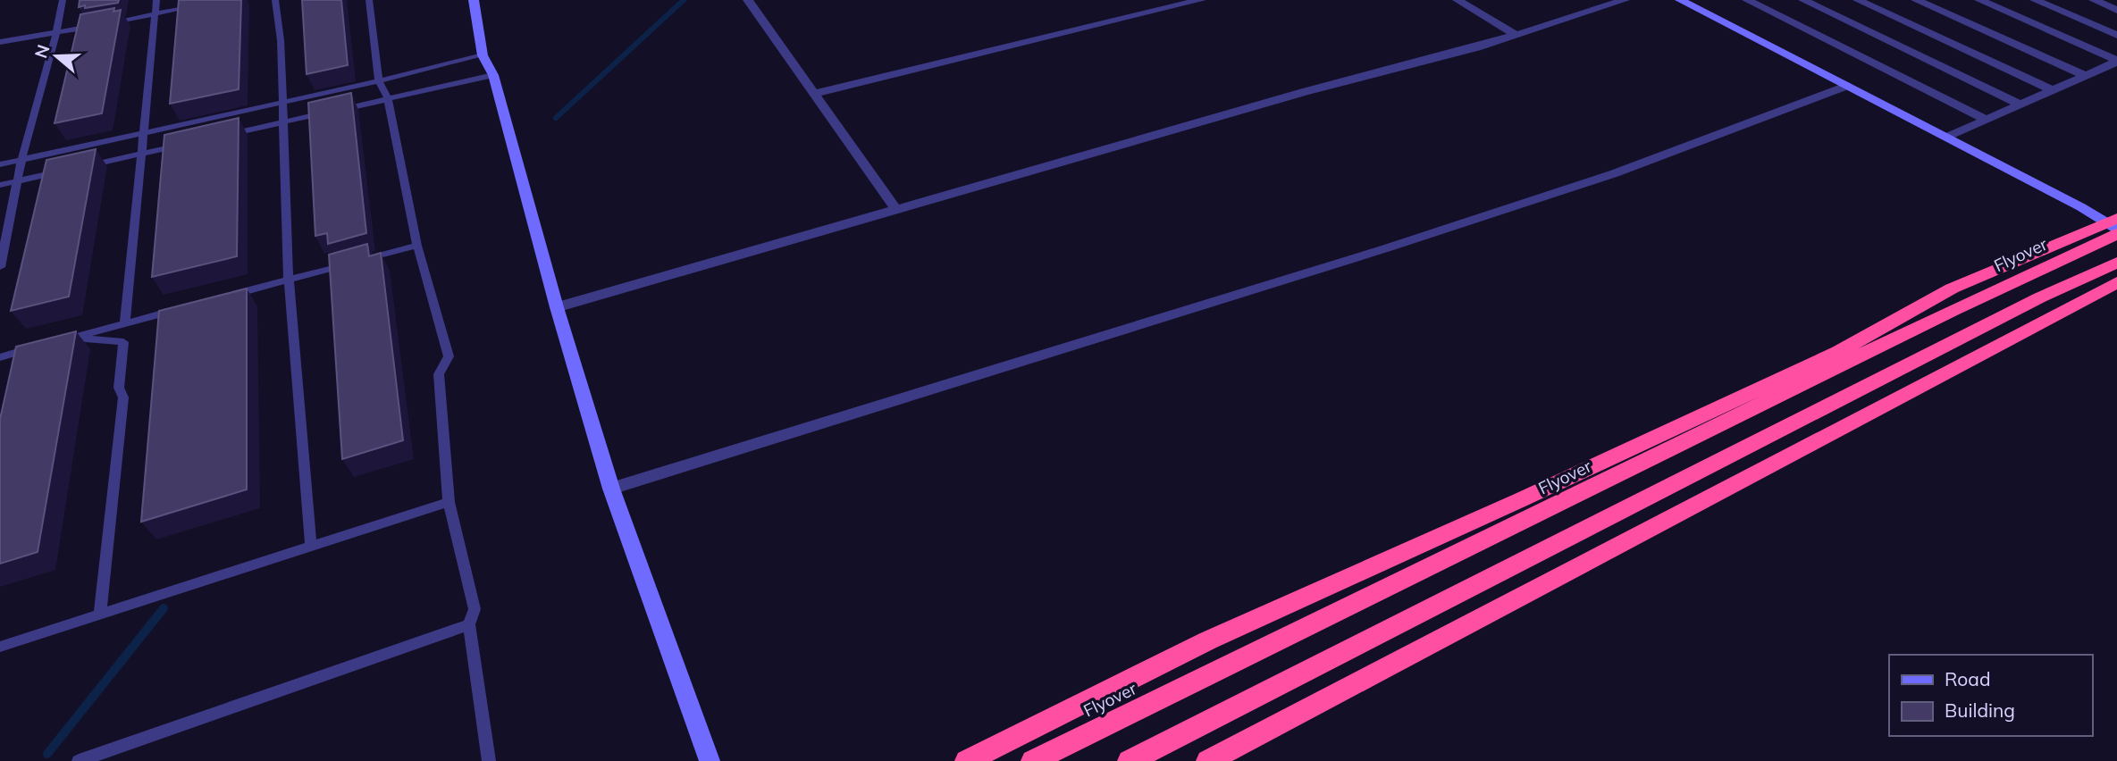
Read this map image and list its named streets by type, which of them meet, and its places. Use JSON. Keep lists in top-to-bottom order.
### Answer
{
  "streets": {
    "highway": ["Flyover"]
  },
  "legend": ["Road", "Building"],
  "north": "left"
}
